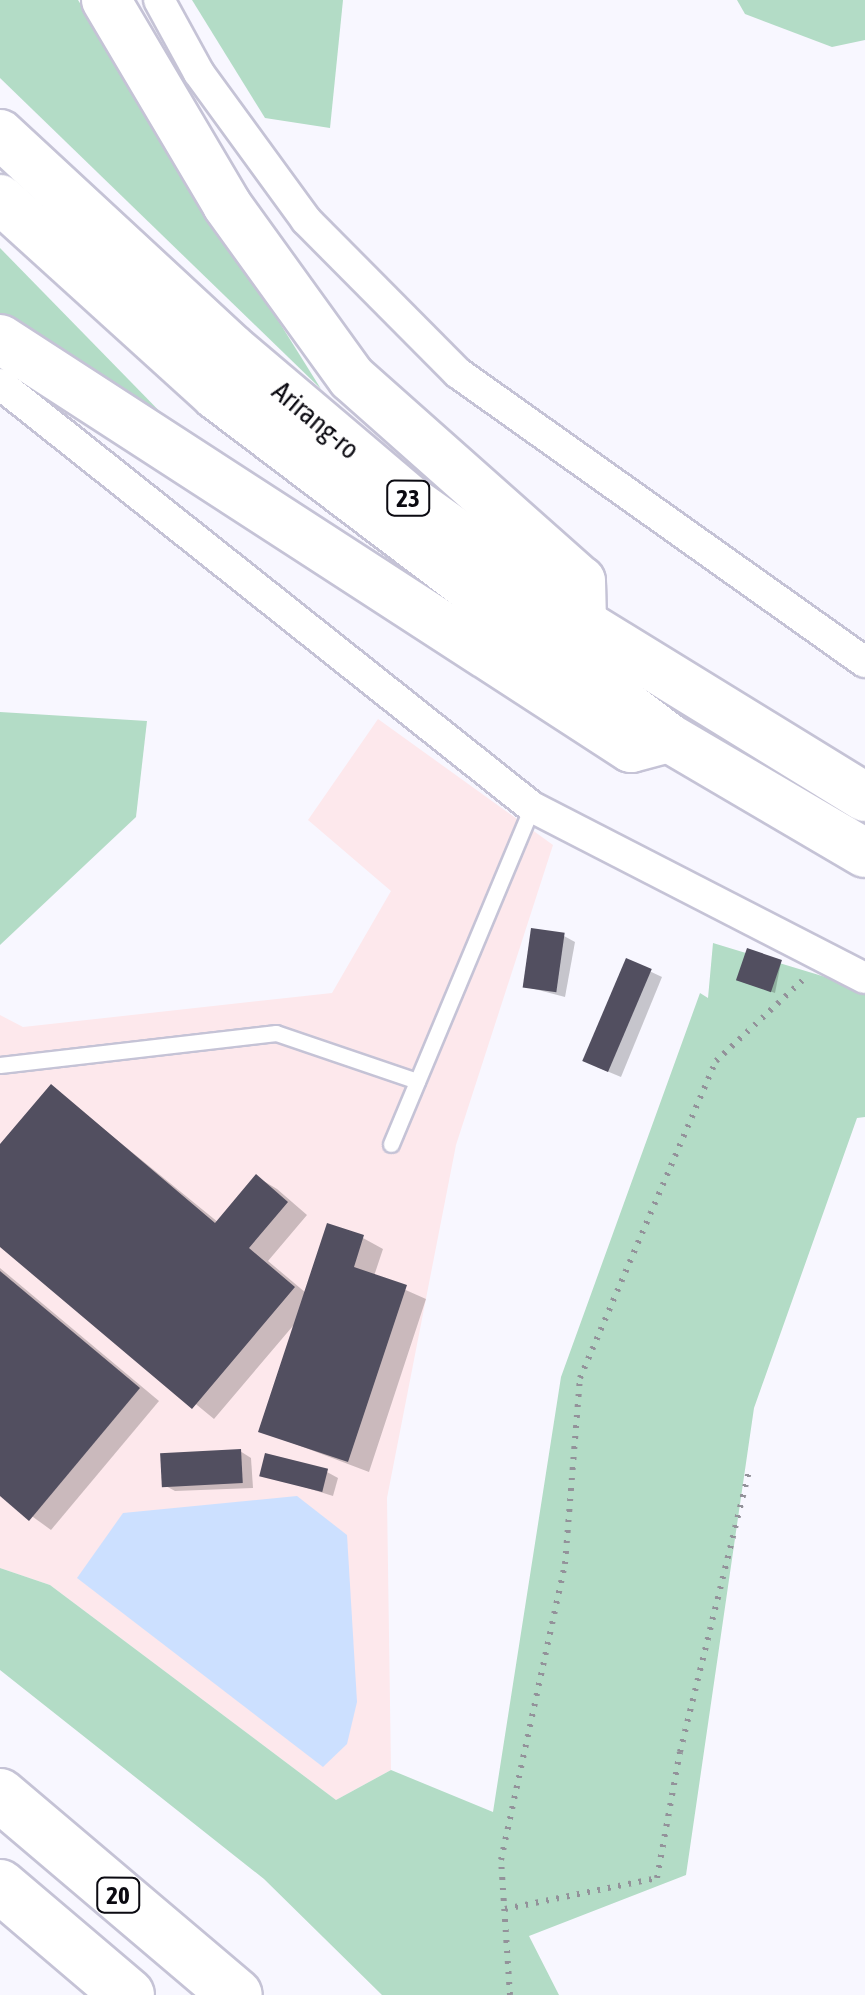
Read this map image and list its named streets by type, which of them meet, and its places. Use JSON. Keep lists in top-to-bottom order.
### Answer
{
  "streets": {
    "highway": ["Arirang-ro", "23", "20"]
  }
}
